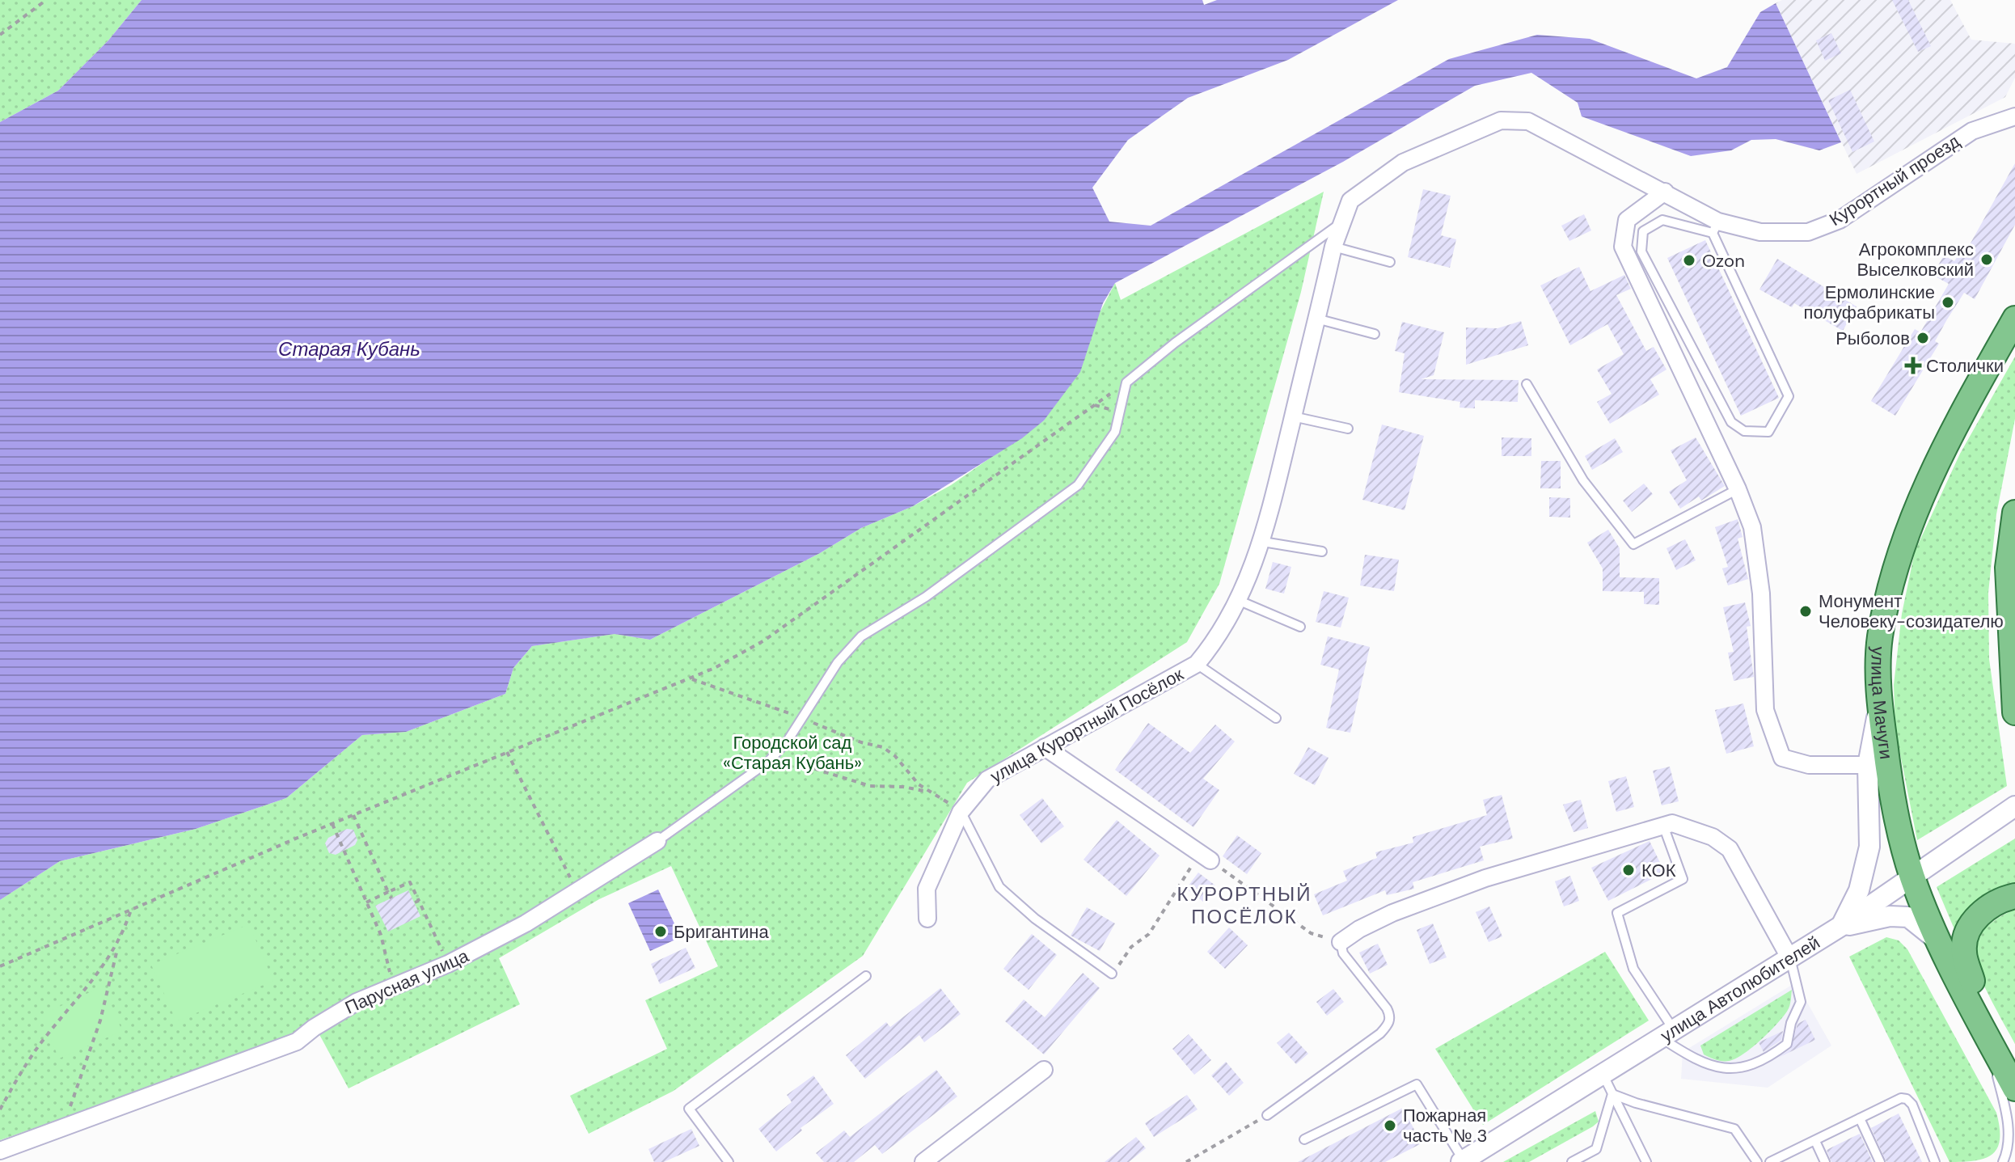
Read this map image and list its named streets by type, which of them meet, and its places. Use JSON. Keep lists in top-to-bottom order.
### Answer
{
  "streets": {
    "main road": ["улица Мачуги"],
    "street": [
      "Курортный проезд",
      "улица Курортный Посёлок",
      "Парусная улица",
      "улица Автолюбителей"
    ]
  },
  "crossings": [
    ["Курортный проезд", "улица Курортный Посёлок"],
    ["улица Мачуги", "улица Автолюбителей"]
  ],
  "districts": ["КУРОРТНЫЙ ПОСЁЛОК"],
  "water": ["Старая Кубань"],
  "parks": ["Городской сад «Старая Кубань»"],
  "places": {
    "other": [
      "Агрокомплекс Выселковский",
      "Ozon",
      "Ермолинские полуфабрикаты",
      "Рыболов",
      "Монумент Человеку-созидателю",
      "КОК",
      "Бригантина",
      "Пожарная часть № 3"
    ],
    "health": ["Столички"]
  }
}
